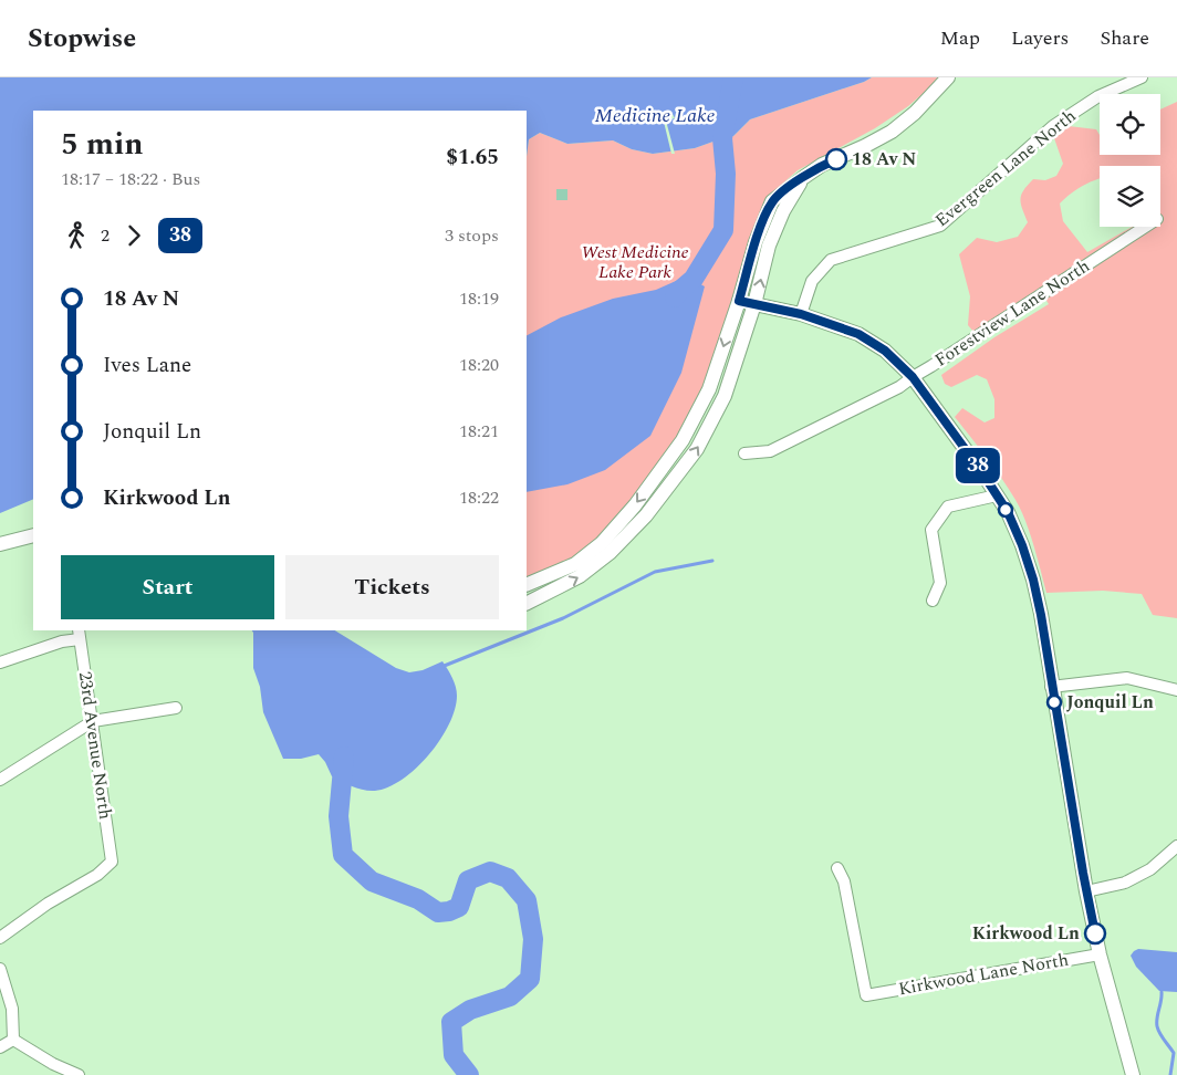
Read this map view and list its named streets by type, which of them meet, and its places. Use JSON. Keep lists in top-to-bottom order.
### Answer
{
  "streets": {
    "street": [
      "Evergreen Lane North",
      "Forestview Lane North",
      "23rd Avenue North",
      "Kirkwood Lane North"
    ]
  },
  "water": ["Medicine Lake"],
  "parks": ["West Medicine Lake Park"],
  "places": ["18 Av N", "Jonquil Ln", "Kirkwood Ln"],
  "lines": ["bus line 38"],
  "page": {
    "header": "Stopwise",
    "nav": ["Map", "Layers", "Share"],
    "on_map": "38",
    "heading": ["5 min", "18:17 – 18:22 · Bus", "$1.65"],
    "legs": ["2", "38", "3 stops"],
    "list": [
      {
        "name": "18 Av N",
        "value": "18:19"
      },
      {
        "name": "Ives Lane",
        "value": "18:20"
      },
      {
        "name": "Jonquil Ln",
        "value": "18:21"
      },
      {
        "name": "Kirkwood Ln",
        "value": "18:22"
      }
    ],
    "buttons": ["Start", "Tickets"]
  }
}
